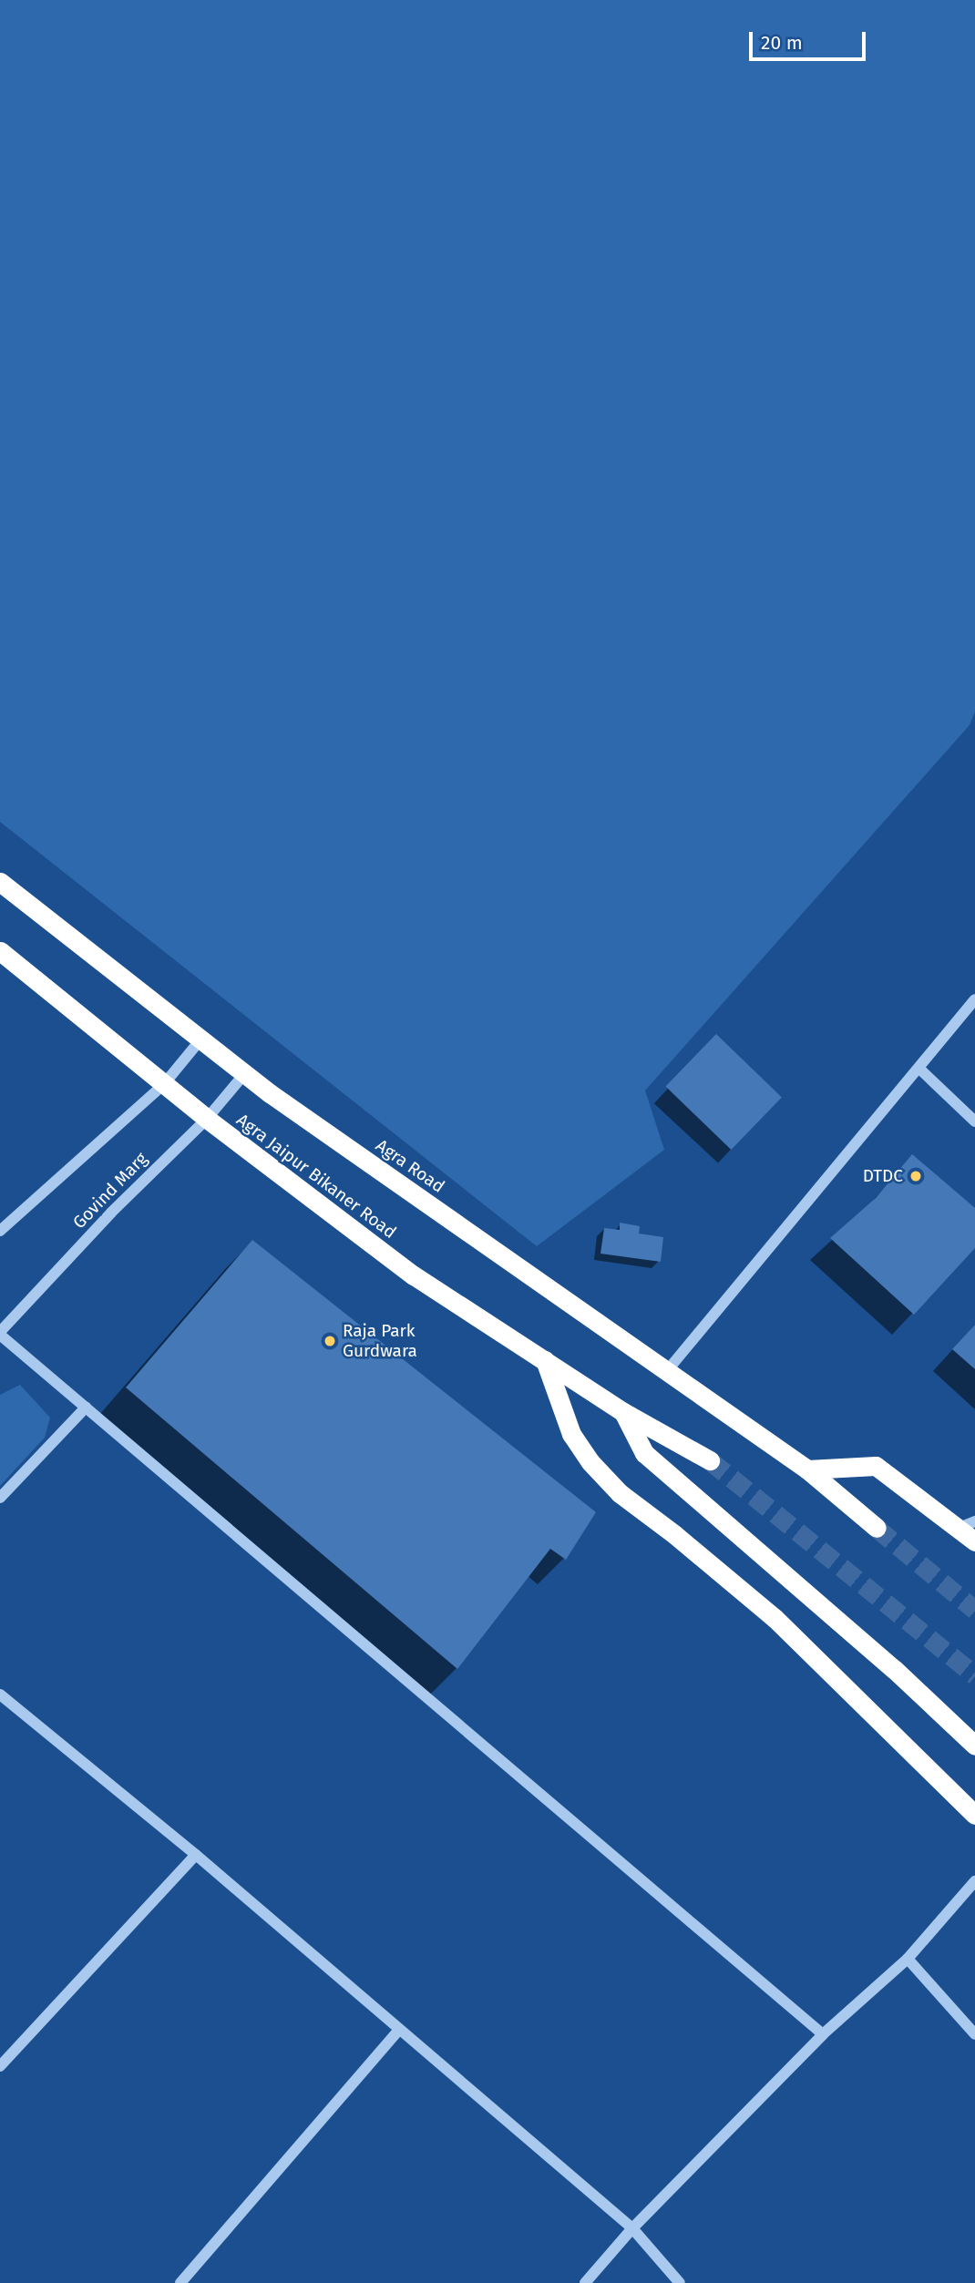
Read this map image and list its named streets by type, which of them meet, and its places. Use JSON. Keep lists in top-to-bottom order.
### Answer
{
  "streets": {
    "highway": ["Agra Road", "Agra Jaipur Bikaner Road"],
    "street": ["Govind Marg"]
  },
  "crossings": [
    ["Agra Road", "Govind Marg"],
    ["Agra Jaipur Bikaner Road", "Govind Marg"]
  ],
  "places": ["DTDC", "Raja Park Gurdwara"],
  "scale_bar": "20 m"
}
